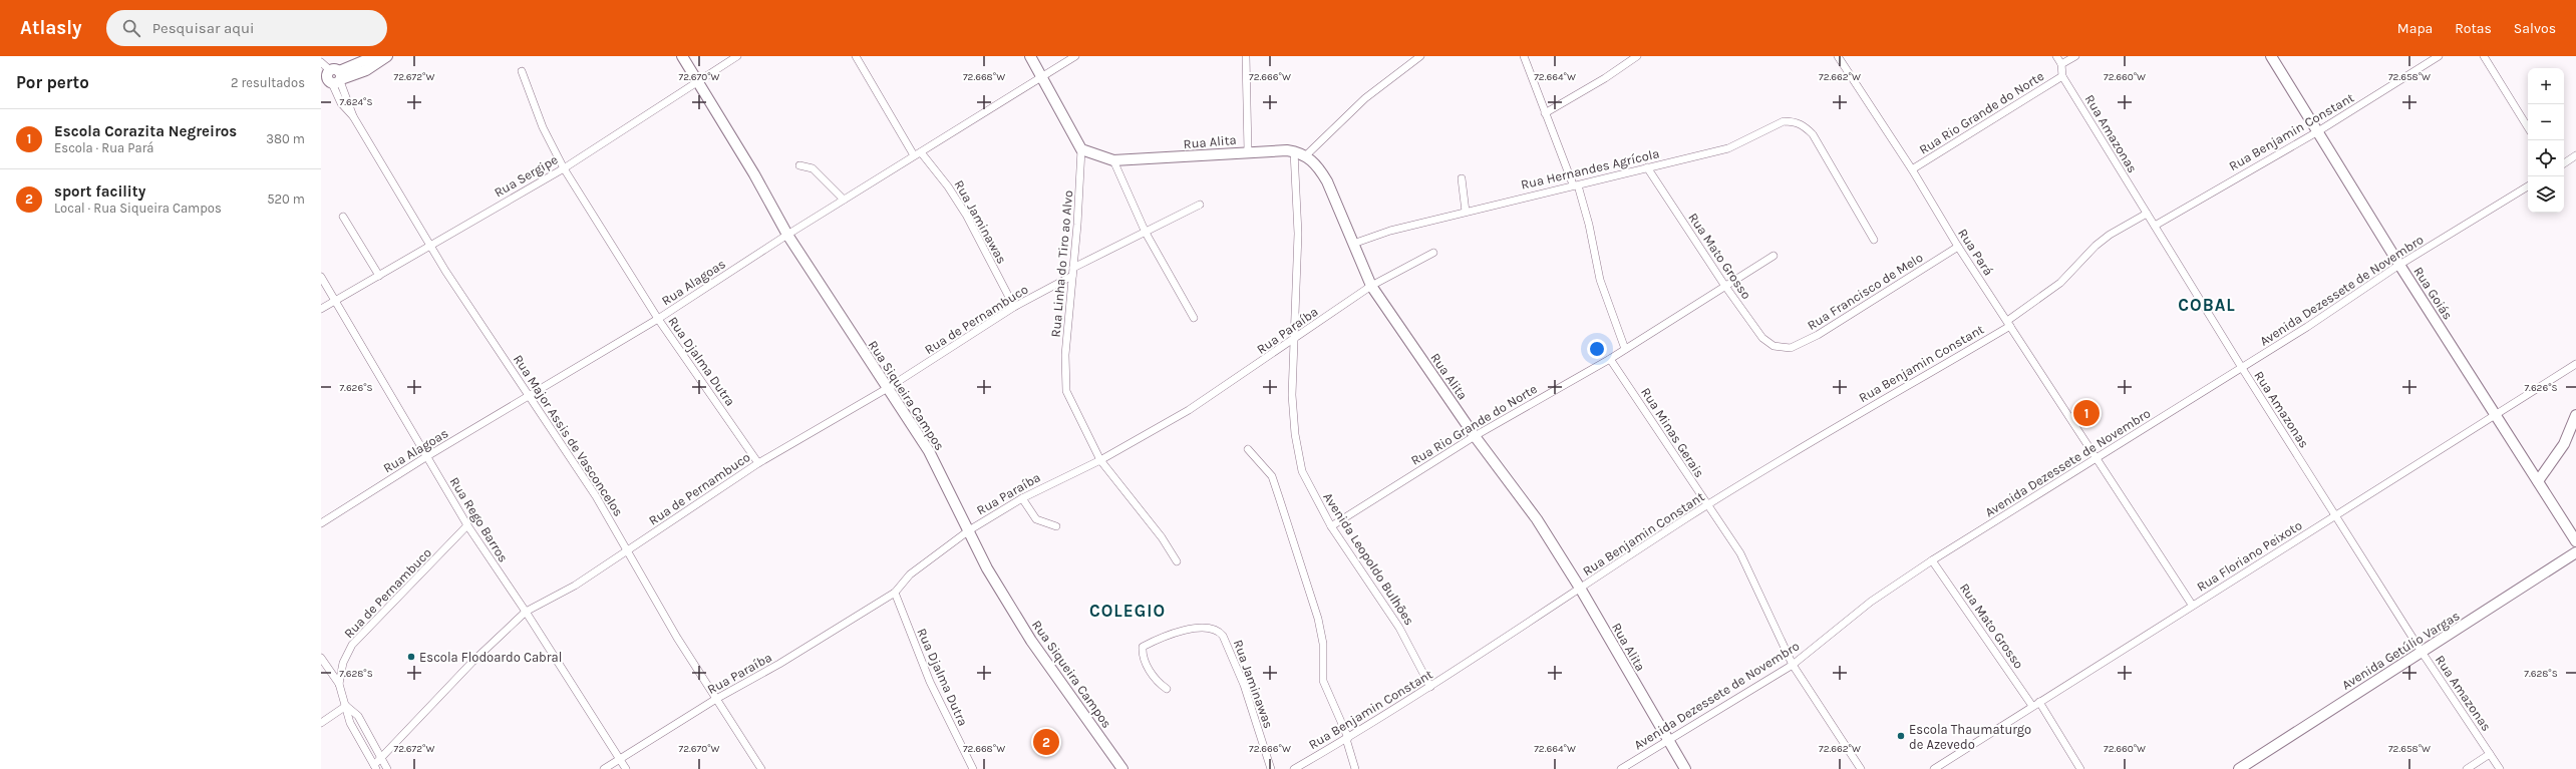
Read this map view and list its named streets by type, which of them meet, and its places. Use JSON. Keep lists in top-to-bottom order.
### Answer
{
  "streets": {
    "street": [
      "Rua Rio Grande do Norte",
      "Rua Benjamin Constant",
      "Rua Amazonas",
      "Rua Alita",
      "Rua Hernandes Agrícola",
      "Rua Sergipe",
      "Rua Jaminawas",
      "Rua Pará",
      "Rua Mato Grosso",
      "Rua Linha do Tiro ao Alvo",
      "Rua Alagoas",
      "Avenida Dezessete de Novembro",
      "Rua Francisco de Melo",
      "Rua Goiás",
      "Rua de Pernambuco",
      "Rua Paraíba",
      "Rua Djalma Dutra",
      "Rua Siqueira Campos",
      "Rua Minas Gerais",
      "Rua Major Assis de Vasconcelos",
      "Rua Rego Barros",
      "Rua Floriano Peixoto",
      "Avenida Leopoldo Bulhões",
      "Avenida Getúlio Vargas"
    ]
  },
  "crossings": [
    ["Rua Rio Grande do Norte", "Rua Amazonas"],
    ["Rua Rio Grande do Norte", "Rua Alita"],
    ["Rua Rio Grande do Norte", "Rua Pará"],
    ["Rua Rio Grande do Norte", "Rua Mato Grosso"],
    ["Rua Rio Grande do Norte", "Rua Minas Gerais"],
    ["Rua Rio Grande do Norte", "Avenida Leopoldo Bulhões"],
    ["Rua Benjamin Constant", "Rua Amazonas"],
    ["Rua Benjamin Constant", "Rua Alita"],
    ["Rua Benjamin Constant", "Rua Pará"],
    ["Rua Benjamin Constant", "Rua Goiás"],
    ["Rua Benjamin Constant", "Rua Minas Gerais"],
    ["Rua Benjamin Constant", "Avenida Leopoldo Bulhões"],
    ["Rua Amazonas", "Avenida Dezessete de Novembro"],
    ["Rua Amazonas", "Rua Floriano Peixoto"],
    ["Rua Amazonas", "Avenida Getúlio Vargas"],
    ["Rua Alita", "Rua Hernandes Agrícola"],
    ["Rua Alita", "Avenida Dezessete de Novembro"],
    ["Rua Alita", "Rua Paraíba"],
    ["Rua Alita", "Avenida Leopoldo Bulhões"],
    ["Rua Hernandes Agrícola", "Rua Mato Grosso"],
    ["Rua Sergipe", "Rua Djalma Dutra"],
    ["Rua Sergipe", "Rua Siqueira Campos"],
    ["Rua Sergipe", "Rua Major Assis de Vasconcelos"],
    ["Rua Sergipe", "Rua Rego Barros"],
    ["Rua Jaminawas", "Rua Alagoas"],
    ["Rua Jaminawas", "Rua de Pernambuco"],
    ["Rua Pará", "Avenida Dezessete de Novembro"],
    ["Rua Pará", "Rua Francisco de Melo"],
    ["Rua Pará", "Rua Floriano Peixoto"],
    ["Rua Mato Grosso", "Avenida Dezessete de Novembro"],
    ["Rua Mato Grosso", "Rua Francisco de Melo"],
    ["Rua Mato Grosso", "Rua Floriano Peixoto"],
    ["Rua Linha do Tiro ao Alvo", "Rua de Pernambuco"],
    ["Rua Linha do Tiro ao Alvo", "Rua Paraíba"],
    ["Rua Alagoas", "Rua Djalma Dutra"],
    ["Rua Alagoas", "Rua Siqueira Campos"],
    ["Rua Alagoas", "Rua Major Assis de Vasconcelos"],
    ["Rua Alagoas", "Rua Rego Barros"],
    ["Avenida Dezessete de Novembro", "Rua Goiás"],
    ["Avenida Dezessete de Novembro", "Rua Minas Gerais"],
    ["Rua Goiás", "Rua Floriano Peixoto"],
    ["Rua de Pernambuco", "Rua Djalma Dutra"],
    ["Rua de Pernambuco", "Rua Siqueira Campos"],
    ["Rua de Pernambuco", "Rua Major Assis de Vasconcelos"],
    ["Rua de Pernambuco", "Rua Rego Barros"],
    ["Rua Paraíba", "Rua Djalma Dutra"],
    ["Rua Paraíba", "Rua Siqueira Campos"],
    ["Rua Paraíba", "Rua Major Assis de Vasconcelos"],
    ["Rua Paraíba", "Rua Rego Barros"],
    ["Rua Paraíba", "Avenida Leopoldo Bulhões"]
  ],
  "districts": ["COBAL", "COLEGIO"],
  "places": ["Escola Flodoardo Cabral", "Escola Thaumaturgo de Azevedo"],
  "page": {
    "header": "Atlasly",
    "search": "Pesquisar aqui",
    "nav": ["Mapa", "Rotas", "Salvos"],
    "heading": ["Por perto", "2 resultados"],
    "map_buttons": ["+", "−"],
    "list": [
      {
        "mark": "1",
        "name": "Escola Corazita Negreiros",
        "note": "Escola · Rua Pará",
        "value": "380 m"
      },
      {
        "mark": "2",
        "name": "sport facility",
        "note": "Local · Rua Siqueira Campos",
        "value": "520 m"
      }
    ],
    "pins": ["1", "2"]
  },
  "coordinates": [
    "72.672°W",
    "72.670°W",
    "72.668°W",
    "72.666°W",
    "72.664°W",
    "72.662°W",
    "72.660°W",
    "72.658°W",
    "7.624°S",
    "7.626°S",
    "7.628°S"
  ]
}
